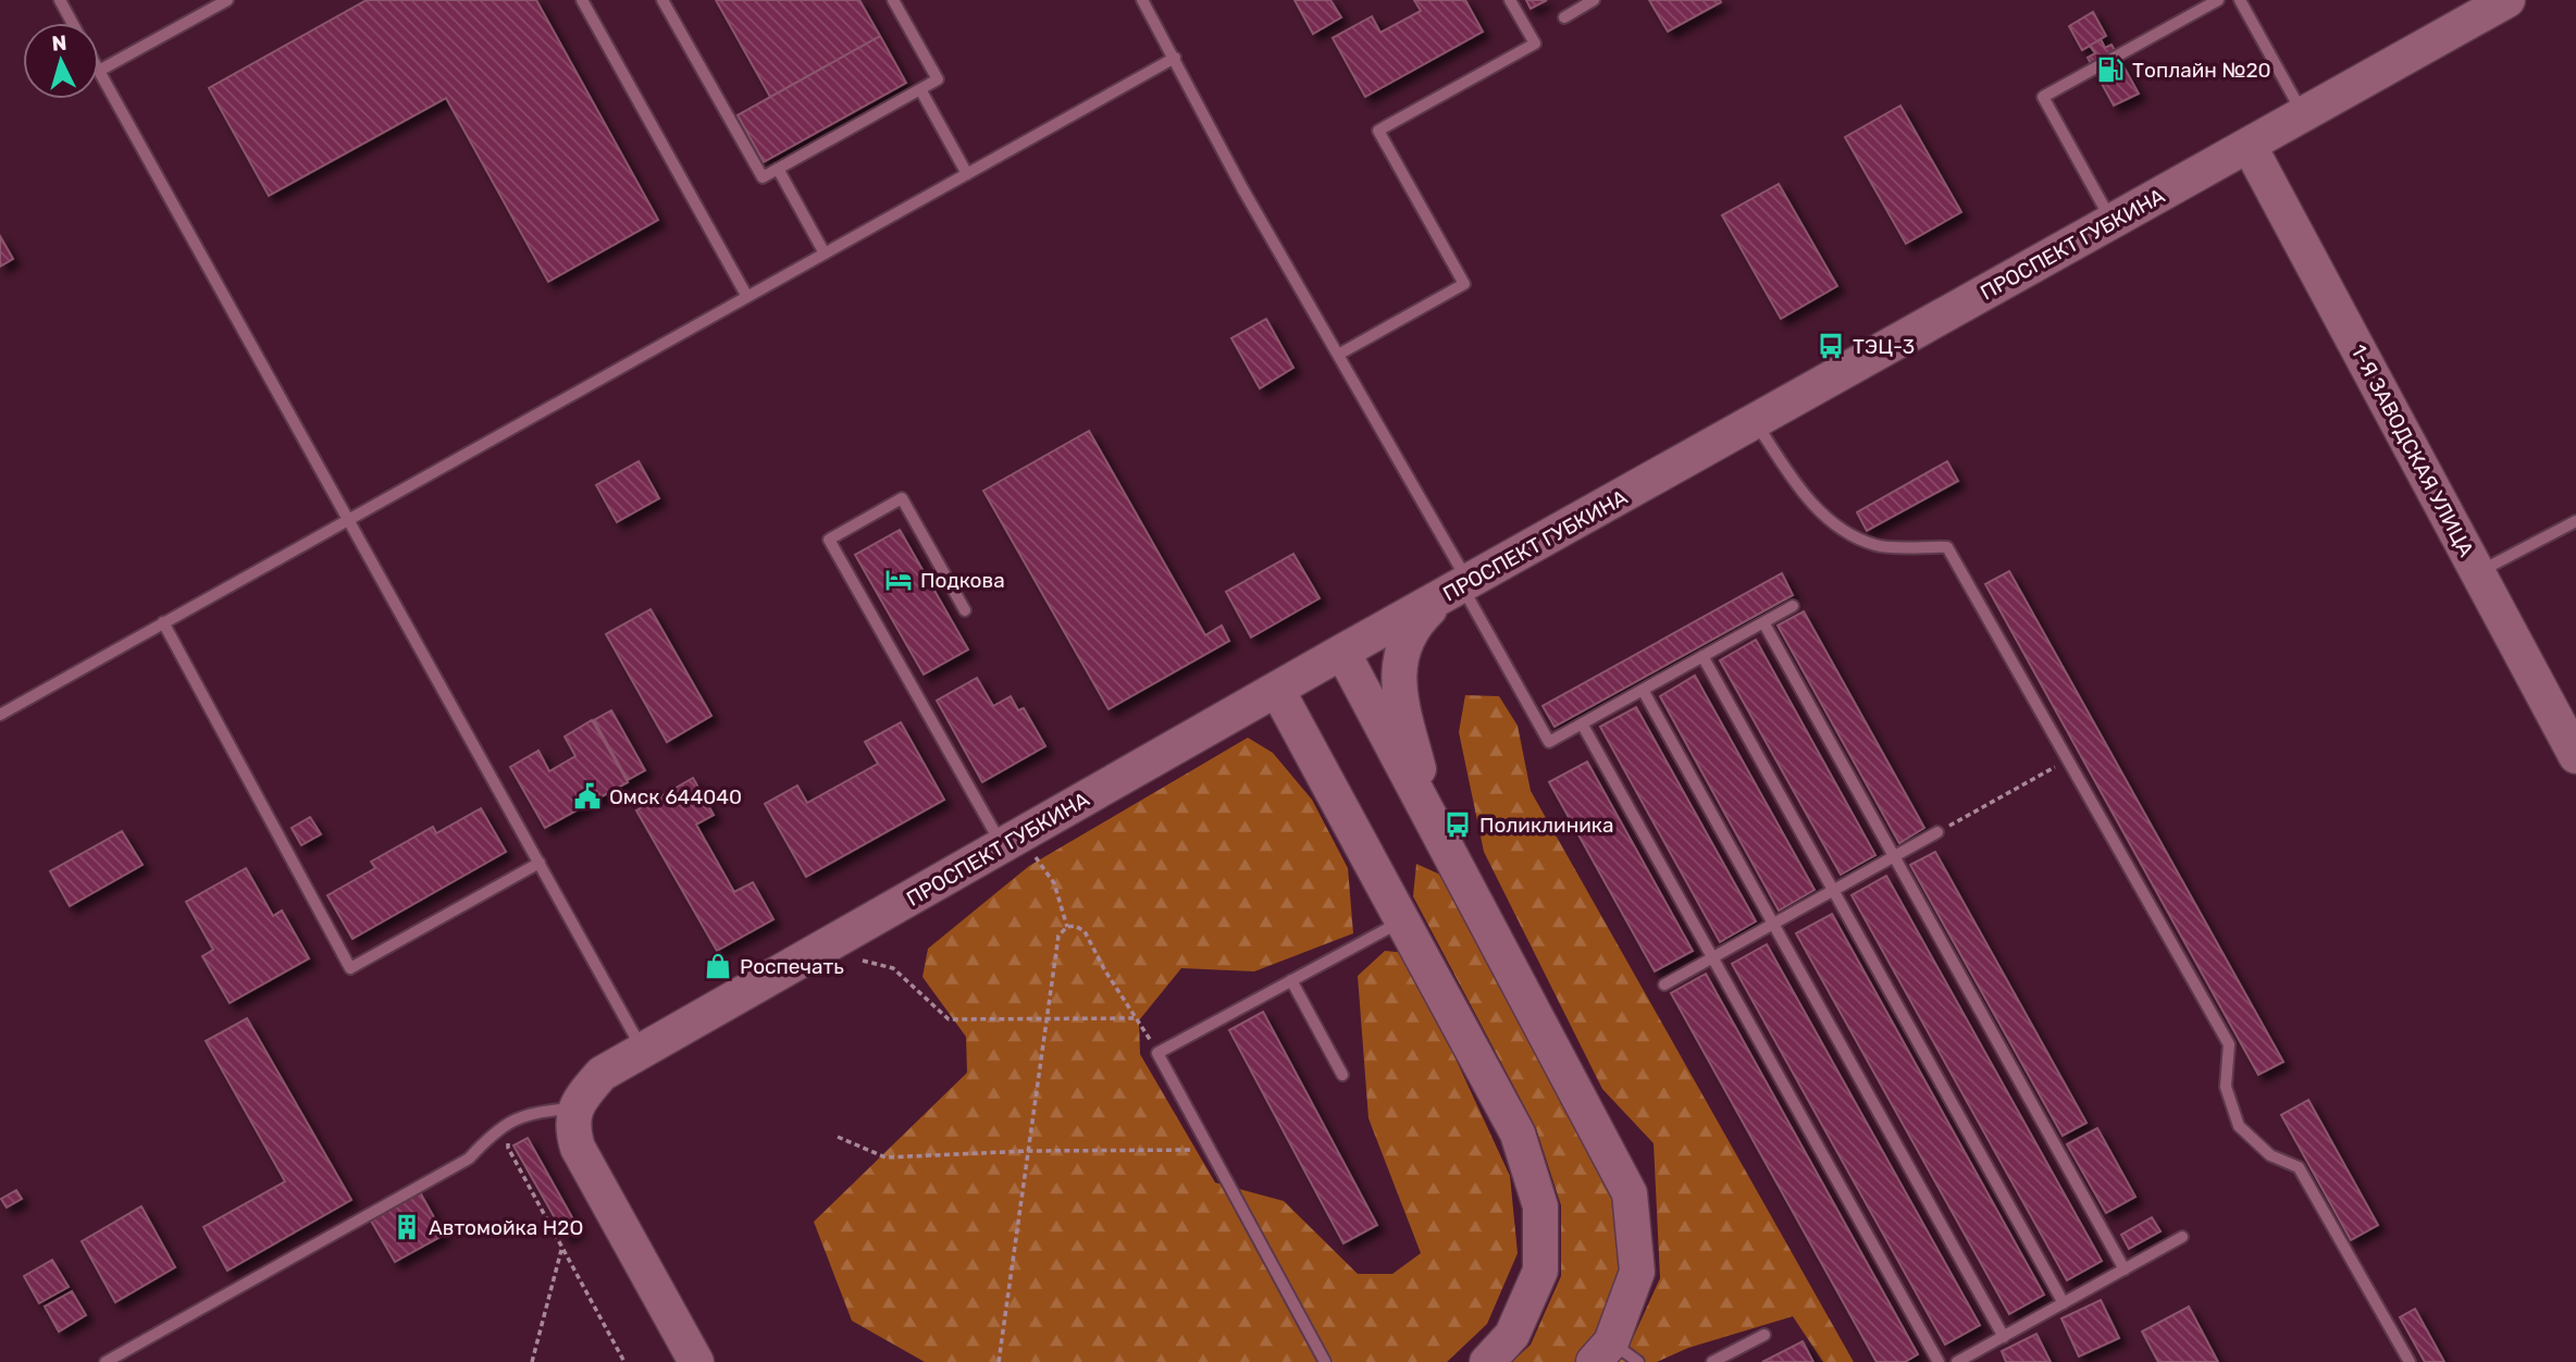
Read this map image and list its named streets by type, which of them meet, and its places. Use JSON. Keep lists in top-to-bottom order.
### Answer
{
  "streets": {
    "main road": ["ПРОСПЕКТ ГУБКИНА", "1-Я ЗАВОДСКАЯ УЛИЦА"]
  },
  "crossings": [
    ["ПРОСПЕКТ ГУБКИНА", "1-Я ЗАВОДСКАЯ УЛИЦА"]
  ],
  "places": {
    "fuel station": ["Топлайн №20"],
    "bus stop": ["ТЭЦ-3", "Поликлиника"],
    "hotel": ["Подкова"],
    "public building": ["Омск 644040"],
    "shop": ["Роспечать"],
    "building": ["Автомойка H2O"]
  },
  "north": "top"
}
